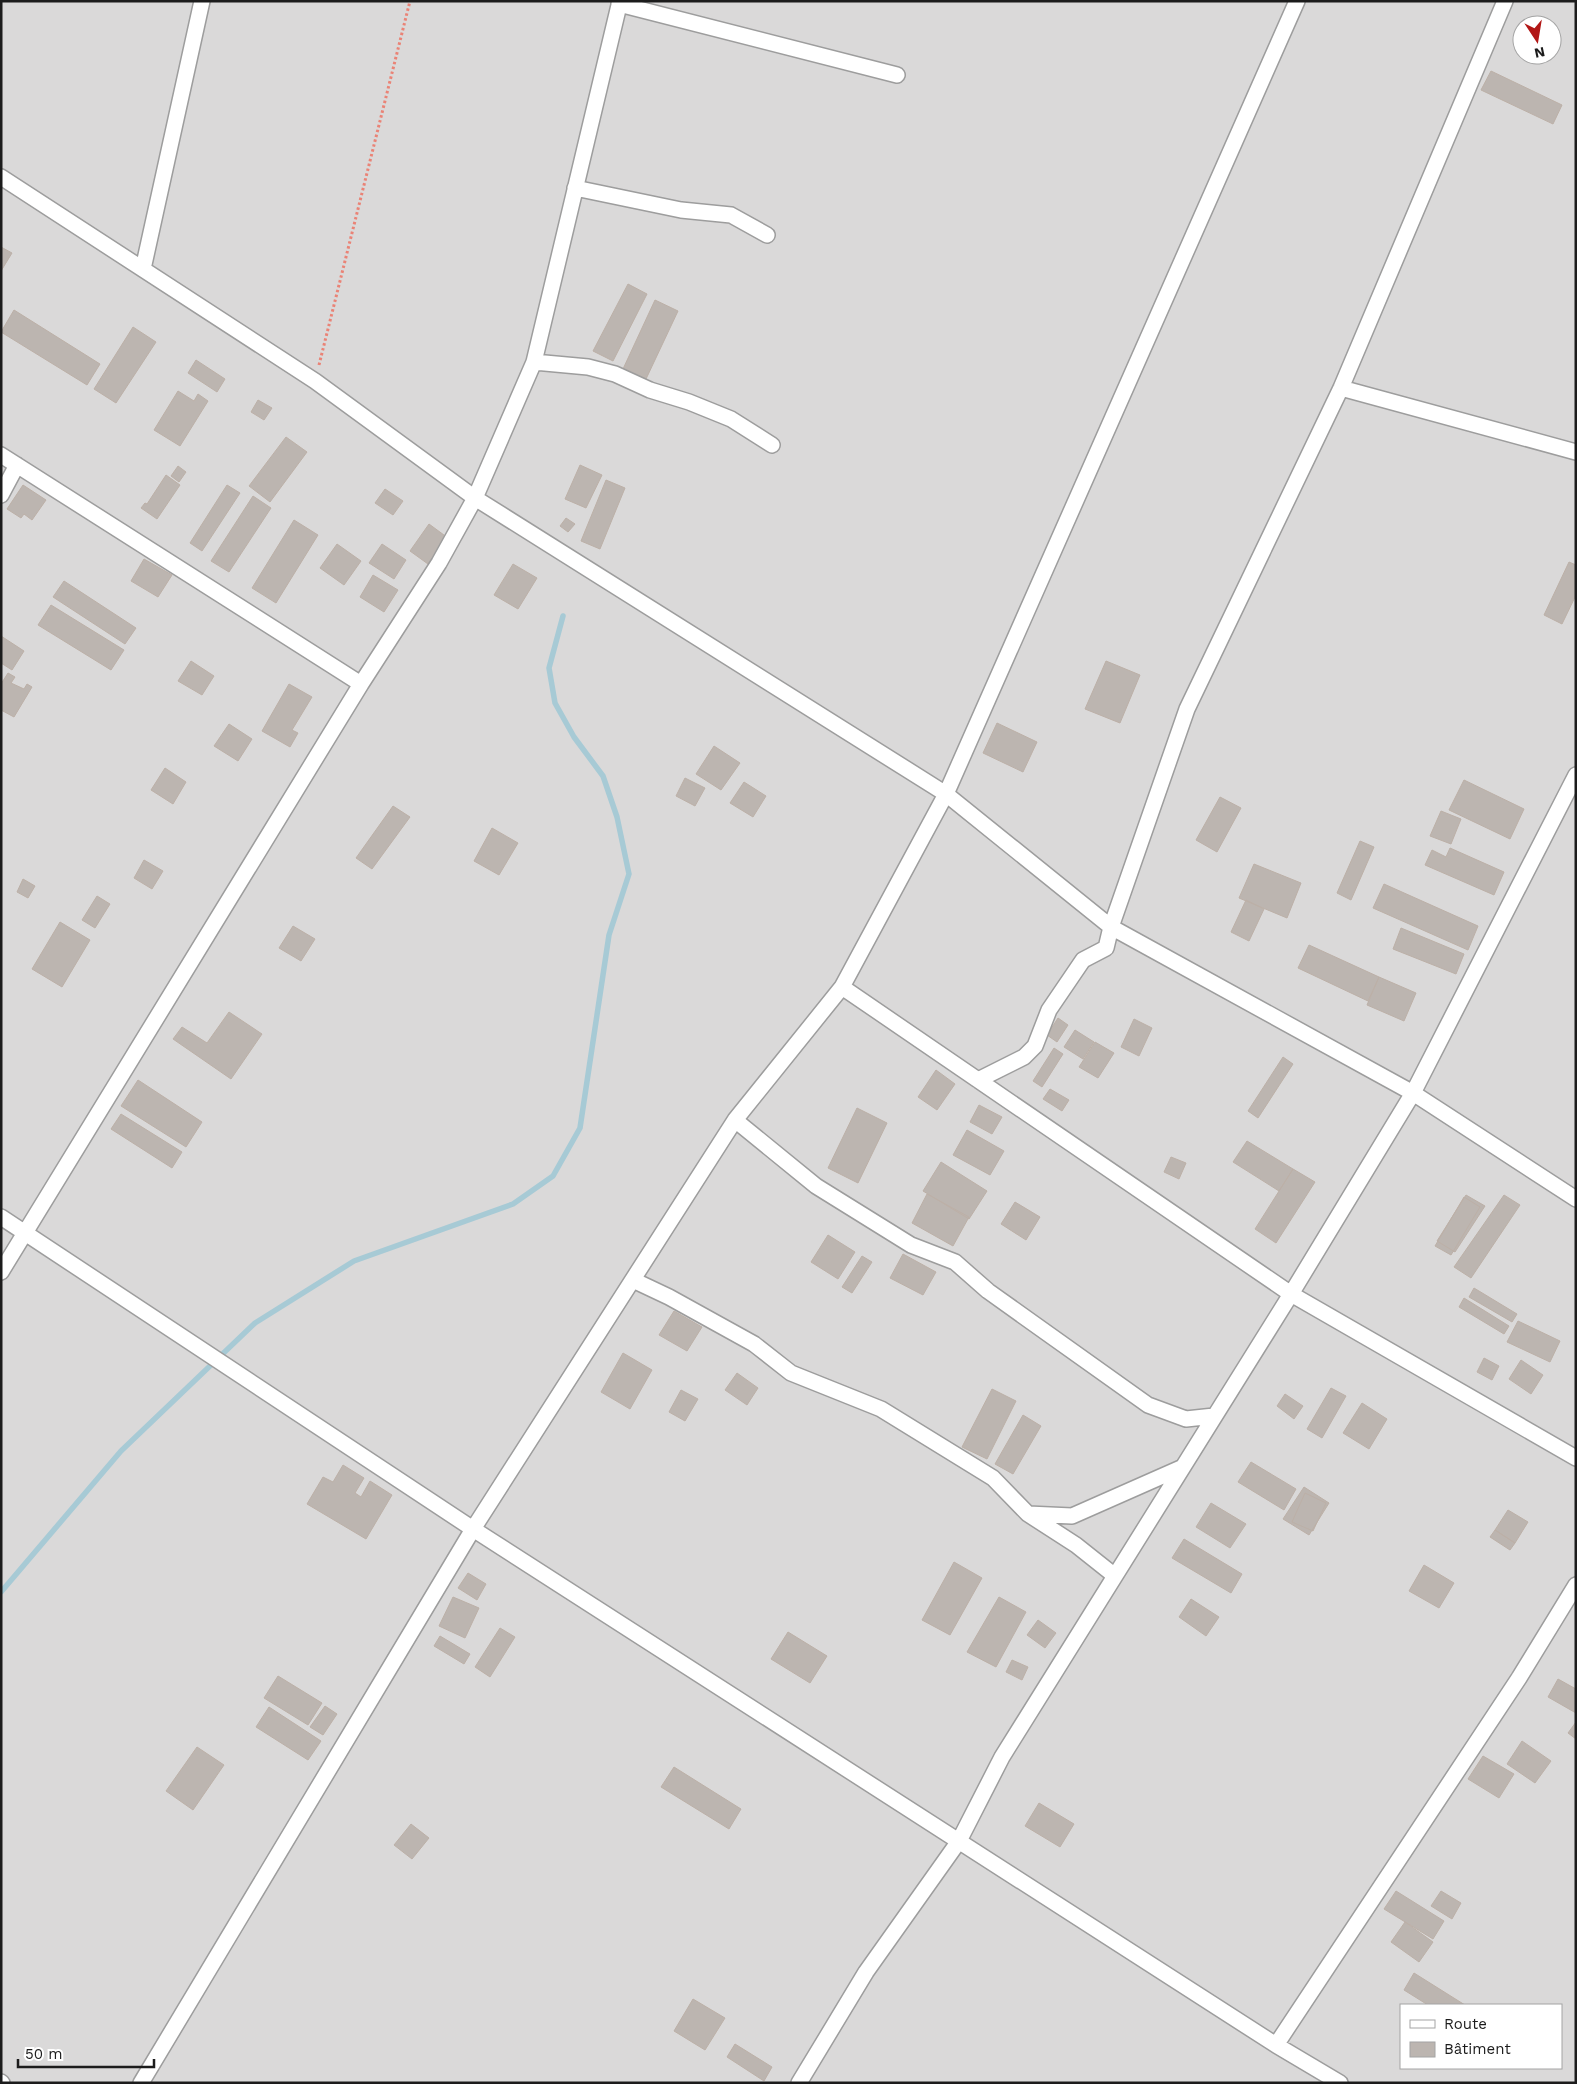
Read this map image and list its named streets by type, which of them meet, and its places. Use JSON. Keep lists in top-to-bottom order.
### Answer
{
  "legend": ["Route", "Bâtiment"],
  "scale_bar": "50 m",
  "north": "bottom"
}
